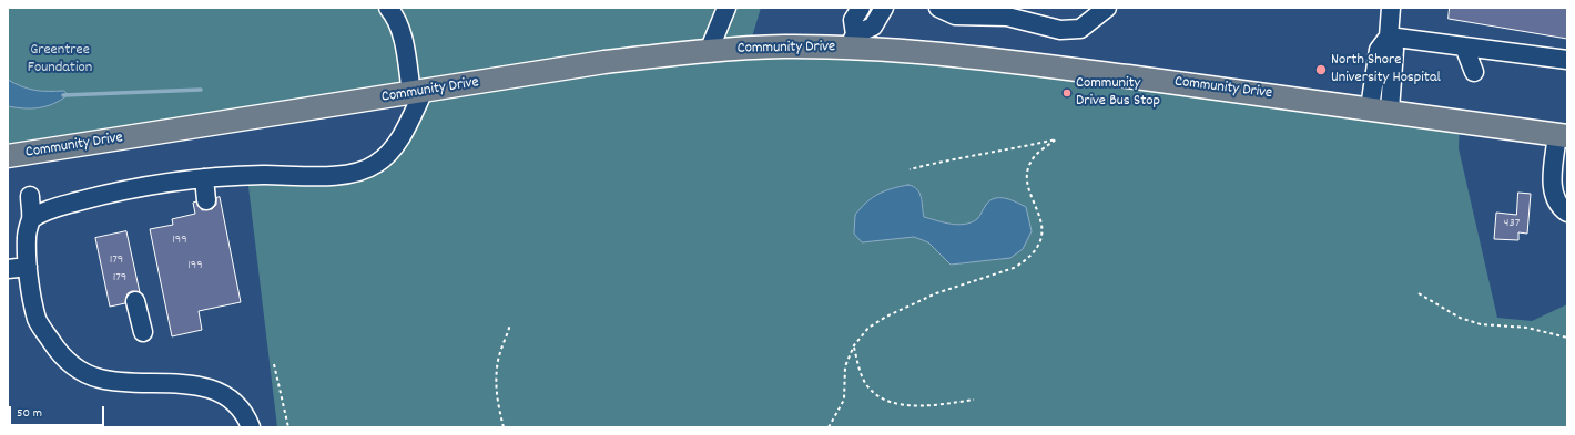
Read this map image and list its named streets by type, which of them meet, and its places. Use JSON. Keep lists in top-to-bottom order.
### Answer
{
  "streets": {
    "main road": ["Community Drive"]
  },
  "parks": ["Greentree Foundation"],
  "places": ["North Shore University Hospital", "Community Drive Bus Stop"],
  "house_numbers": [
    "437",
    "199",
    "179",
    "199",
    "179"
  ],
  "scale_bar": "50 m"
}
